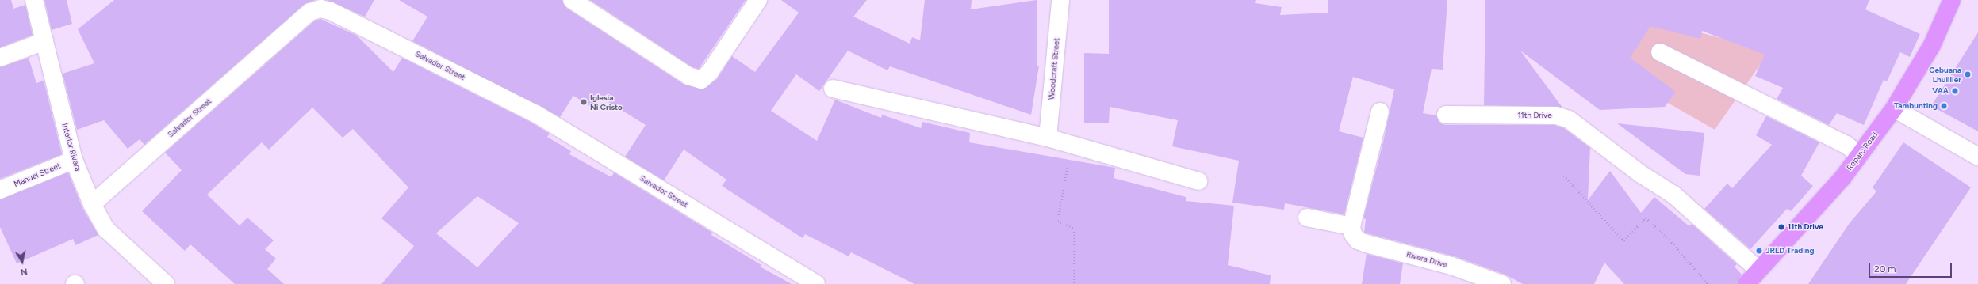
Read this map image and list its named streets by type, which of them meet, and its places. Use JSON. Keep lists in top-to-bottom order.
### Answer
{
  "streets": {
    "main road": ["Reparo Road"],
    "street": [
      "Salvador Street",
      "Woodcraft Street",
      "11th Drive",
      "Interior Rivera",
      "Manuel Street",
      "Rivera Drive"
    ]
  },
  "crossings": [
    ["Salvador Street", "Interior Rivera"],
    ["11th Drive", "Reparo Road"],
    ["Interior Rivera", "Manuel Street"]
  ],
  "places": [
    "Cebuana Lhuillier",
    "VAA",
    "Iglesia Ni Cristo",
    "Tambunting",
    "11th Drive",
    "JRLD Trading"
  ],
  "scale_bar": "20 m",
  "north": "bottom"
}
